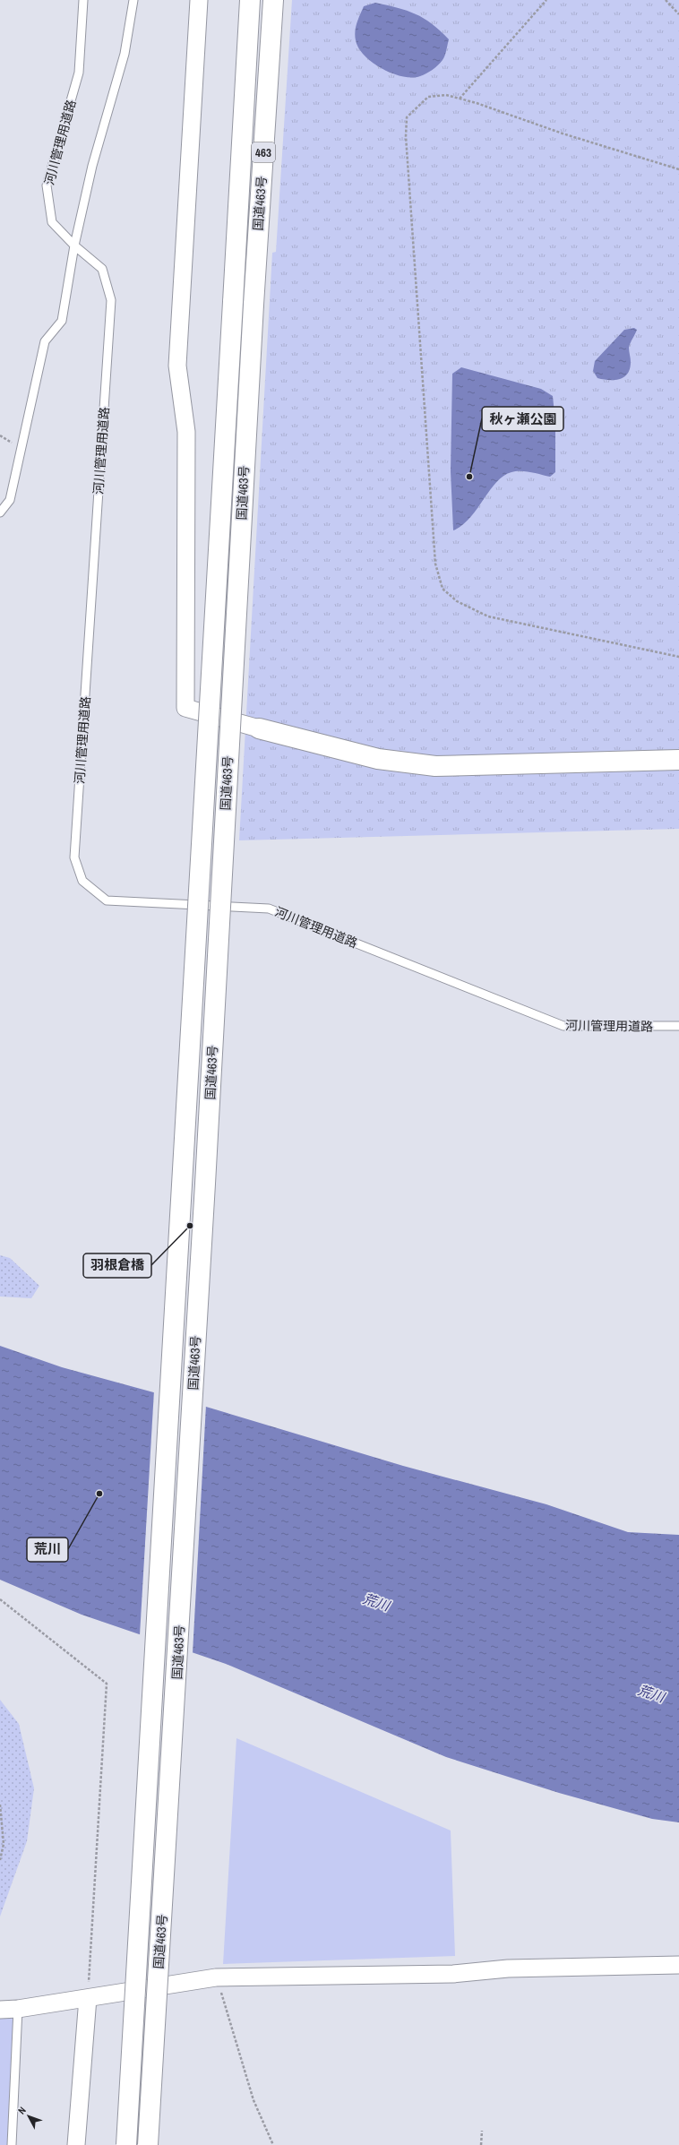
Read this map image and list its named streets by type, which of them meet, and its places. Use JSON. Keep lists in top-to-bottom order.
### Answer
{
  "streets": {
    "main road": ["463", "国道463号"],
    "lane": ["河川管理用道路"]
  },
  "water": ["荒川"],
  "places": ["秋ヶ瀬公園", "羽根倉橋", "荒川"],
  "north": "top left"
}
